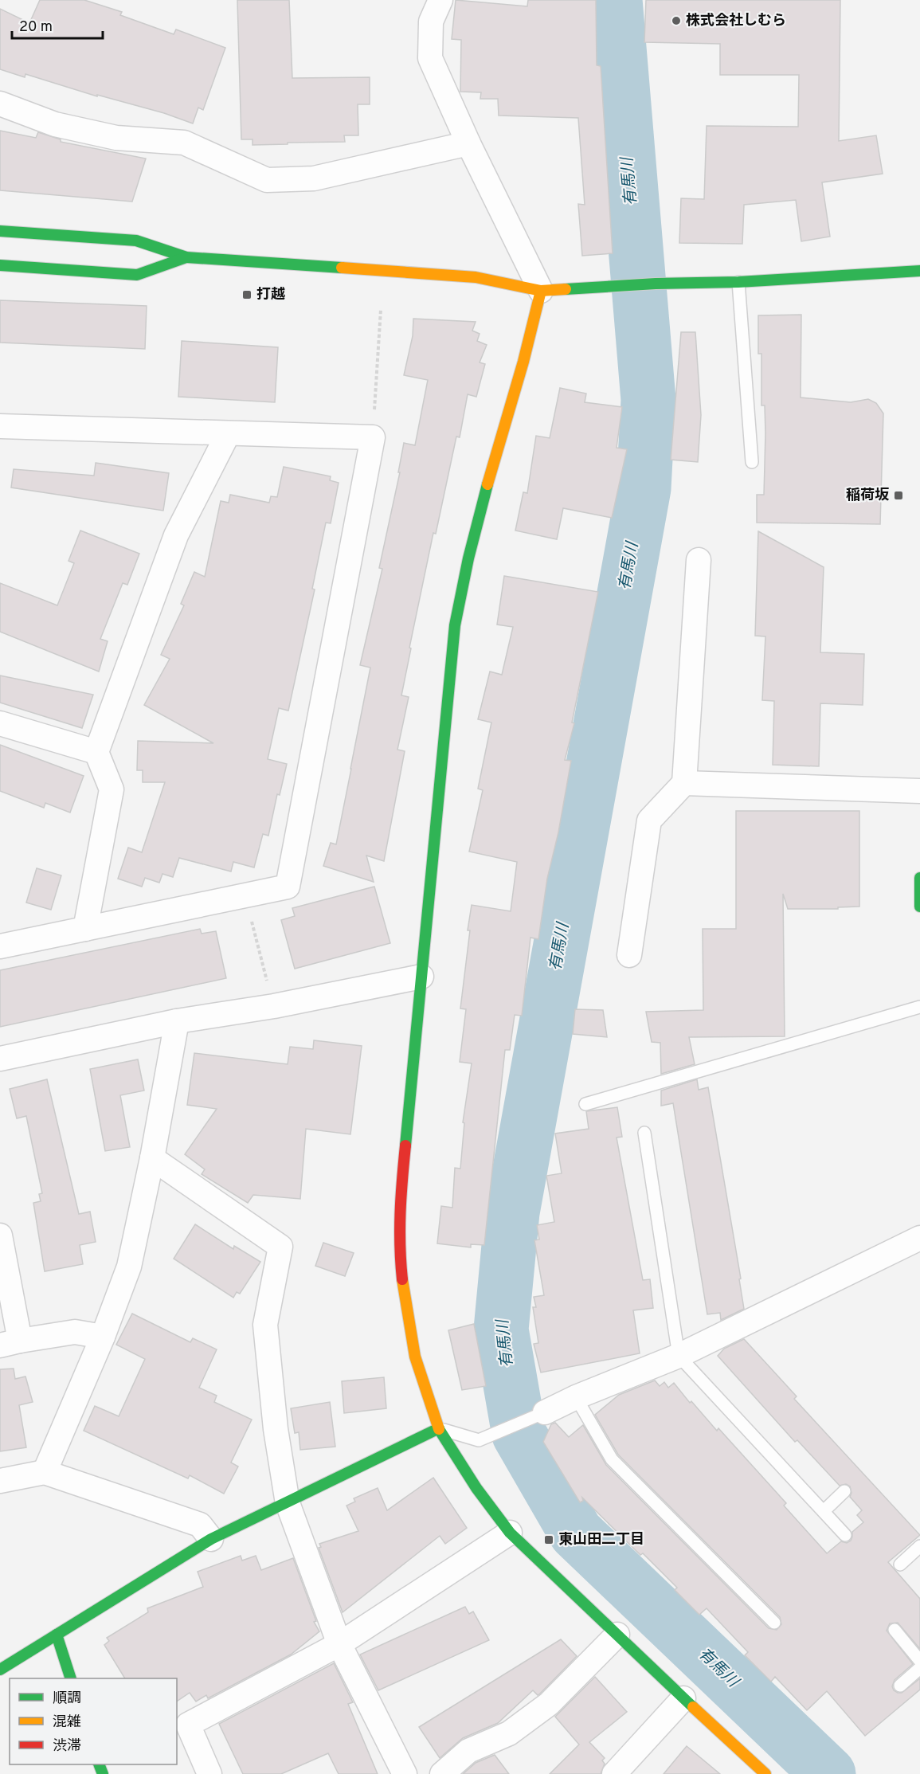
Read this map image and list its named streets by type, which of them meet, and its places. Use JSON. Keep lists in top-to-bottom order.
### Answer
{
  "water": ["有馬川"],
  "places": {
    "other": ["株式会社しむら"],
    "transit": ["打越", "稲荷坂", "東山田二丁目"]
  },
  "legend": ["順調", "混雑", "渋滞"],
  "scale_bar": "20 m"
}
